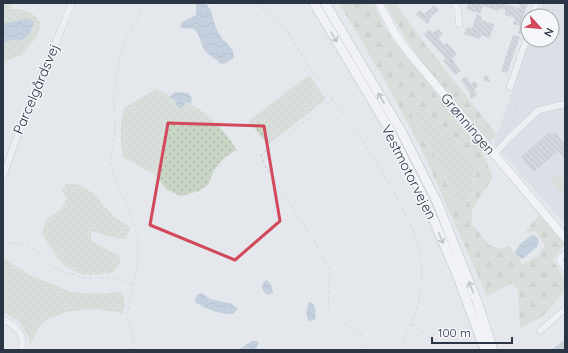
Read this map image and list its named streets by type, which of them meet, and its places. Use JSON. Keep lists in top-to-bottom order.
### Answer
{
  "streets": {
    "highway": ["Vestmotorvejen"],
    "main road": ["Grønningen"],
    "street": ["Parcelgårdsvej"]
  },
  "scale_bar": "100 m",
  "north": "bottom right"
}
